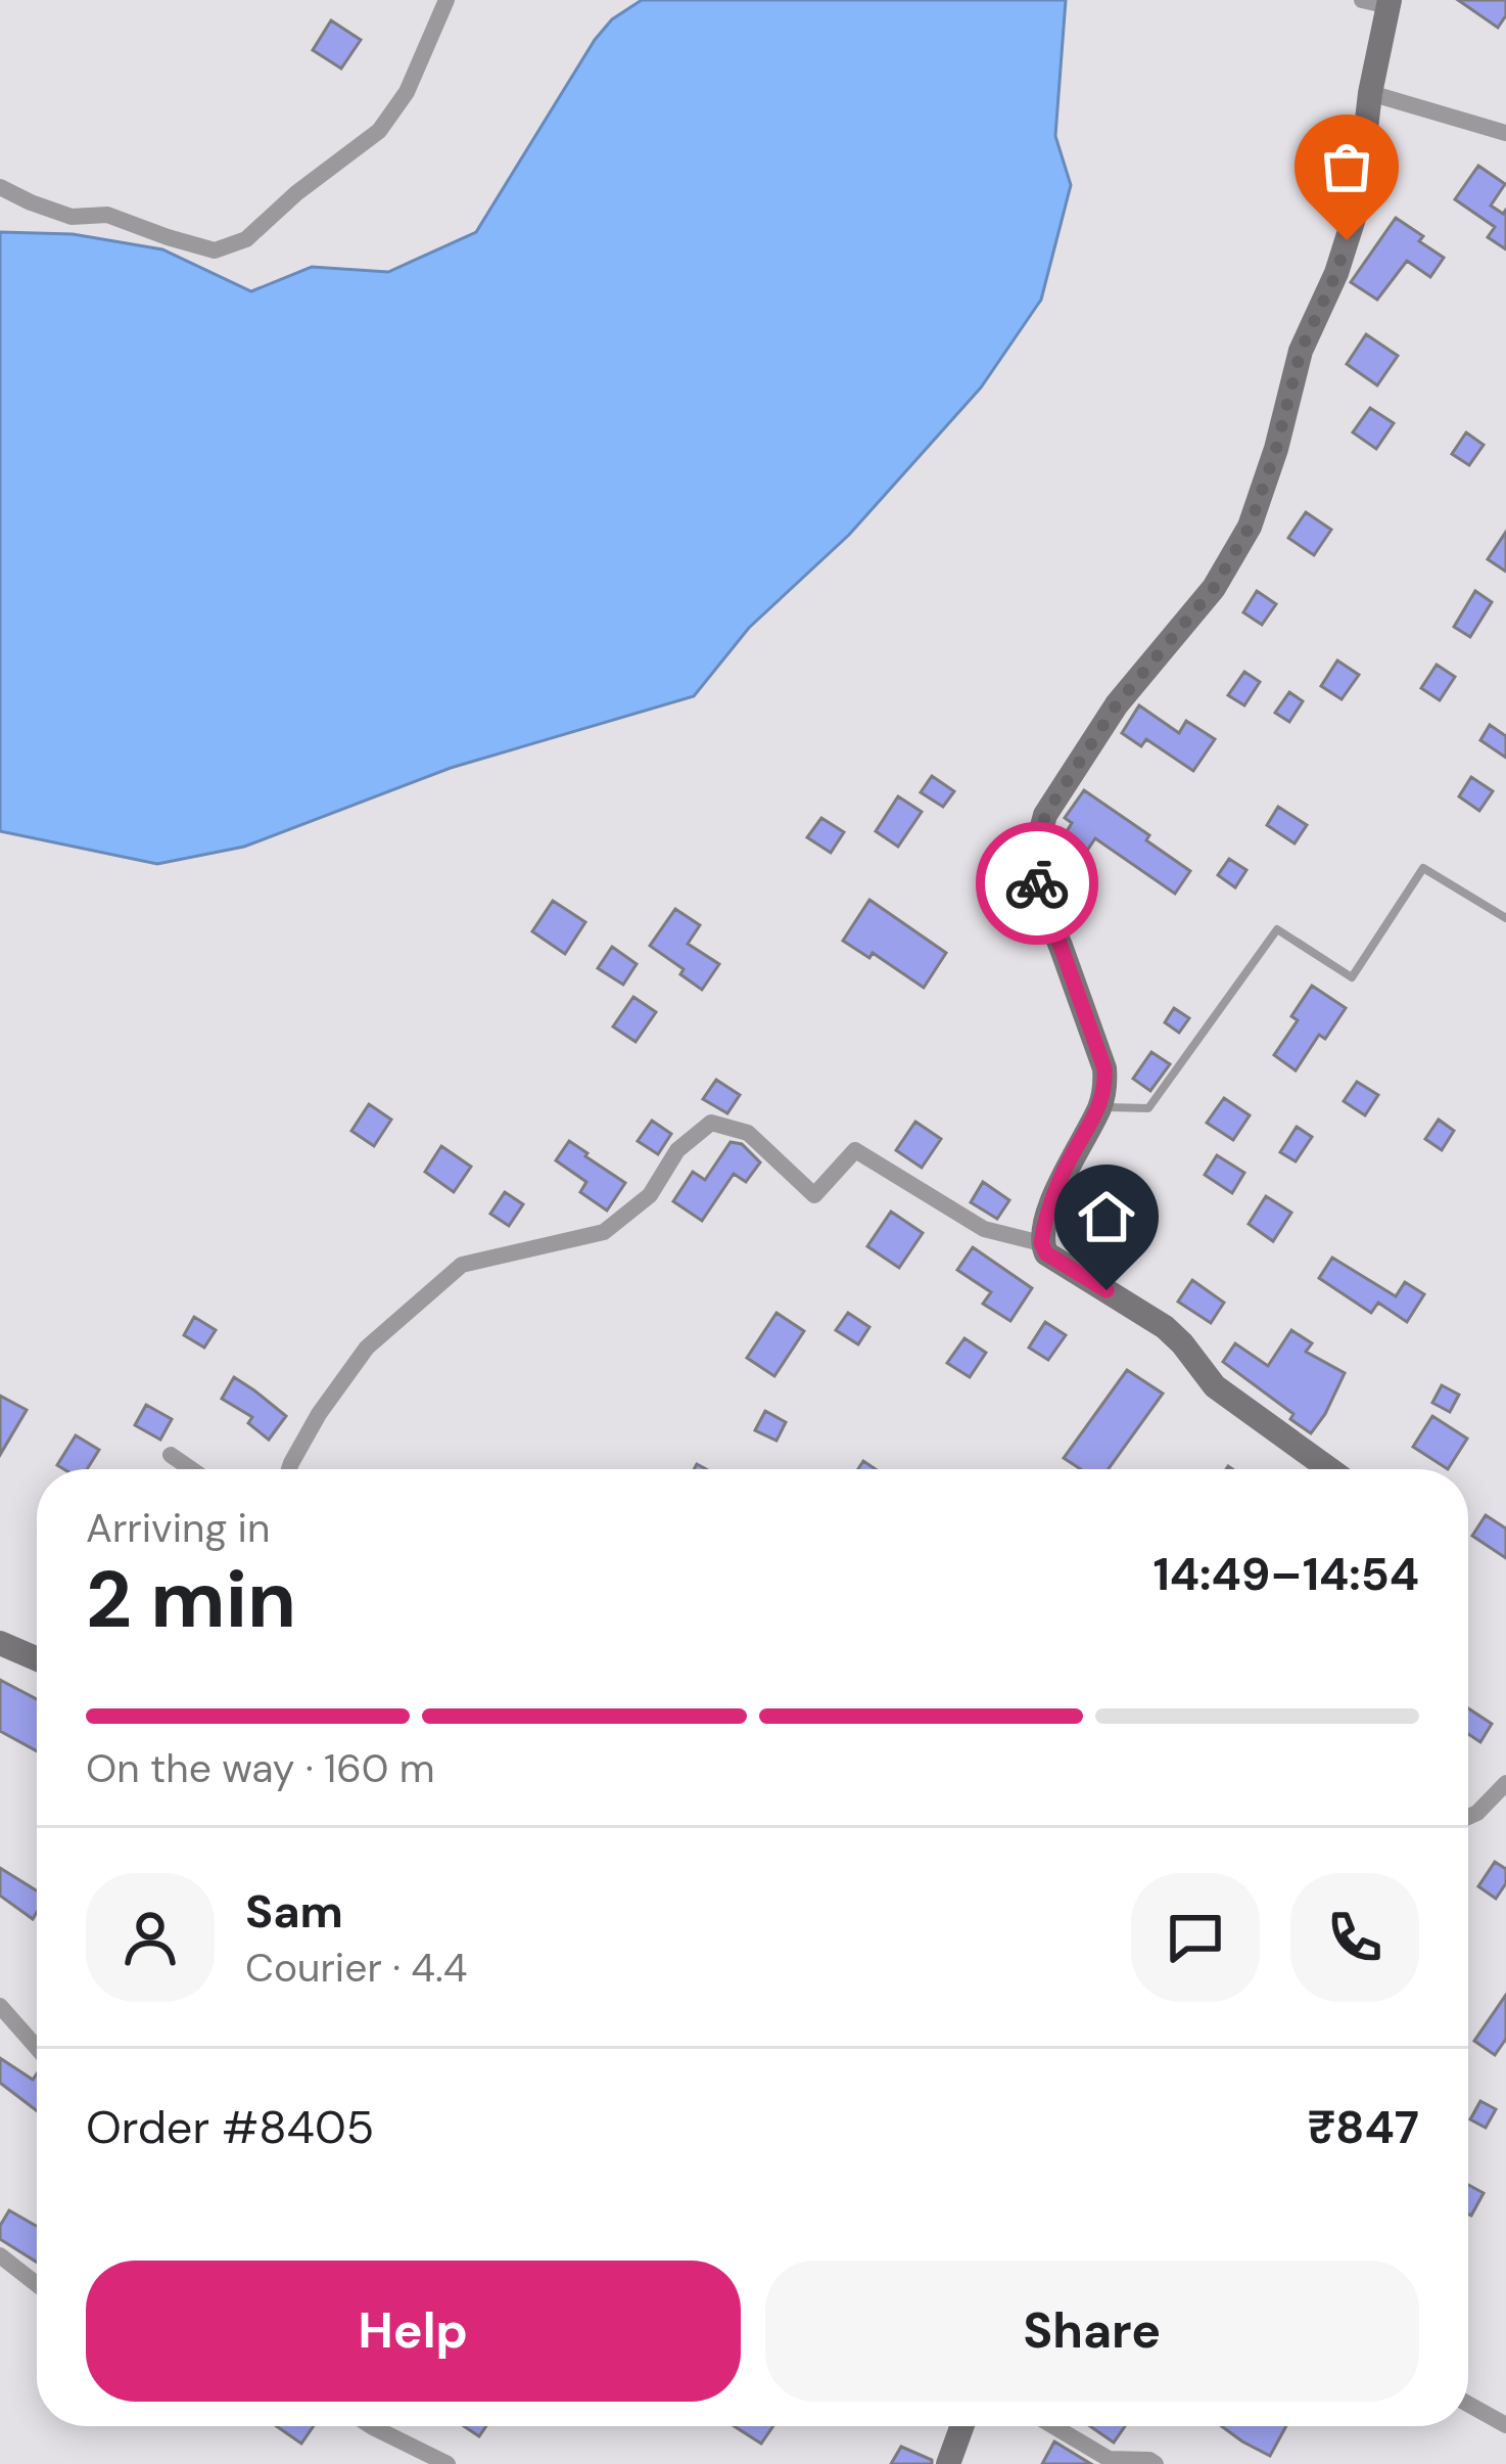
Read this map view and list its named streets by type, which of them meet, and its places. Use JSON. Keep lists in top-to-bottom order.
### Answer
{
  "page": {
    "heading": ["2 min", "Arriving in", "14:49–14:54"],
    "panel": [
      "Sam",
      "Courier · 4.4",
      "Order #8405",
      "₹847"
    ],
    "bar": "On the way · 160 m",
    "buttons": ["Help", "Share"]
  }
}
